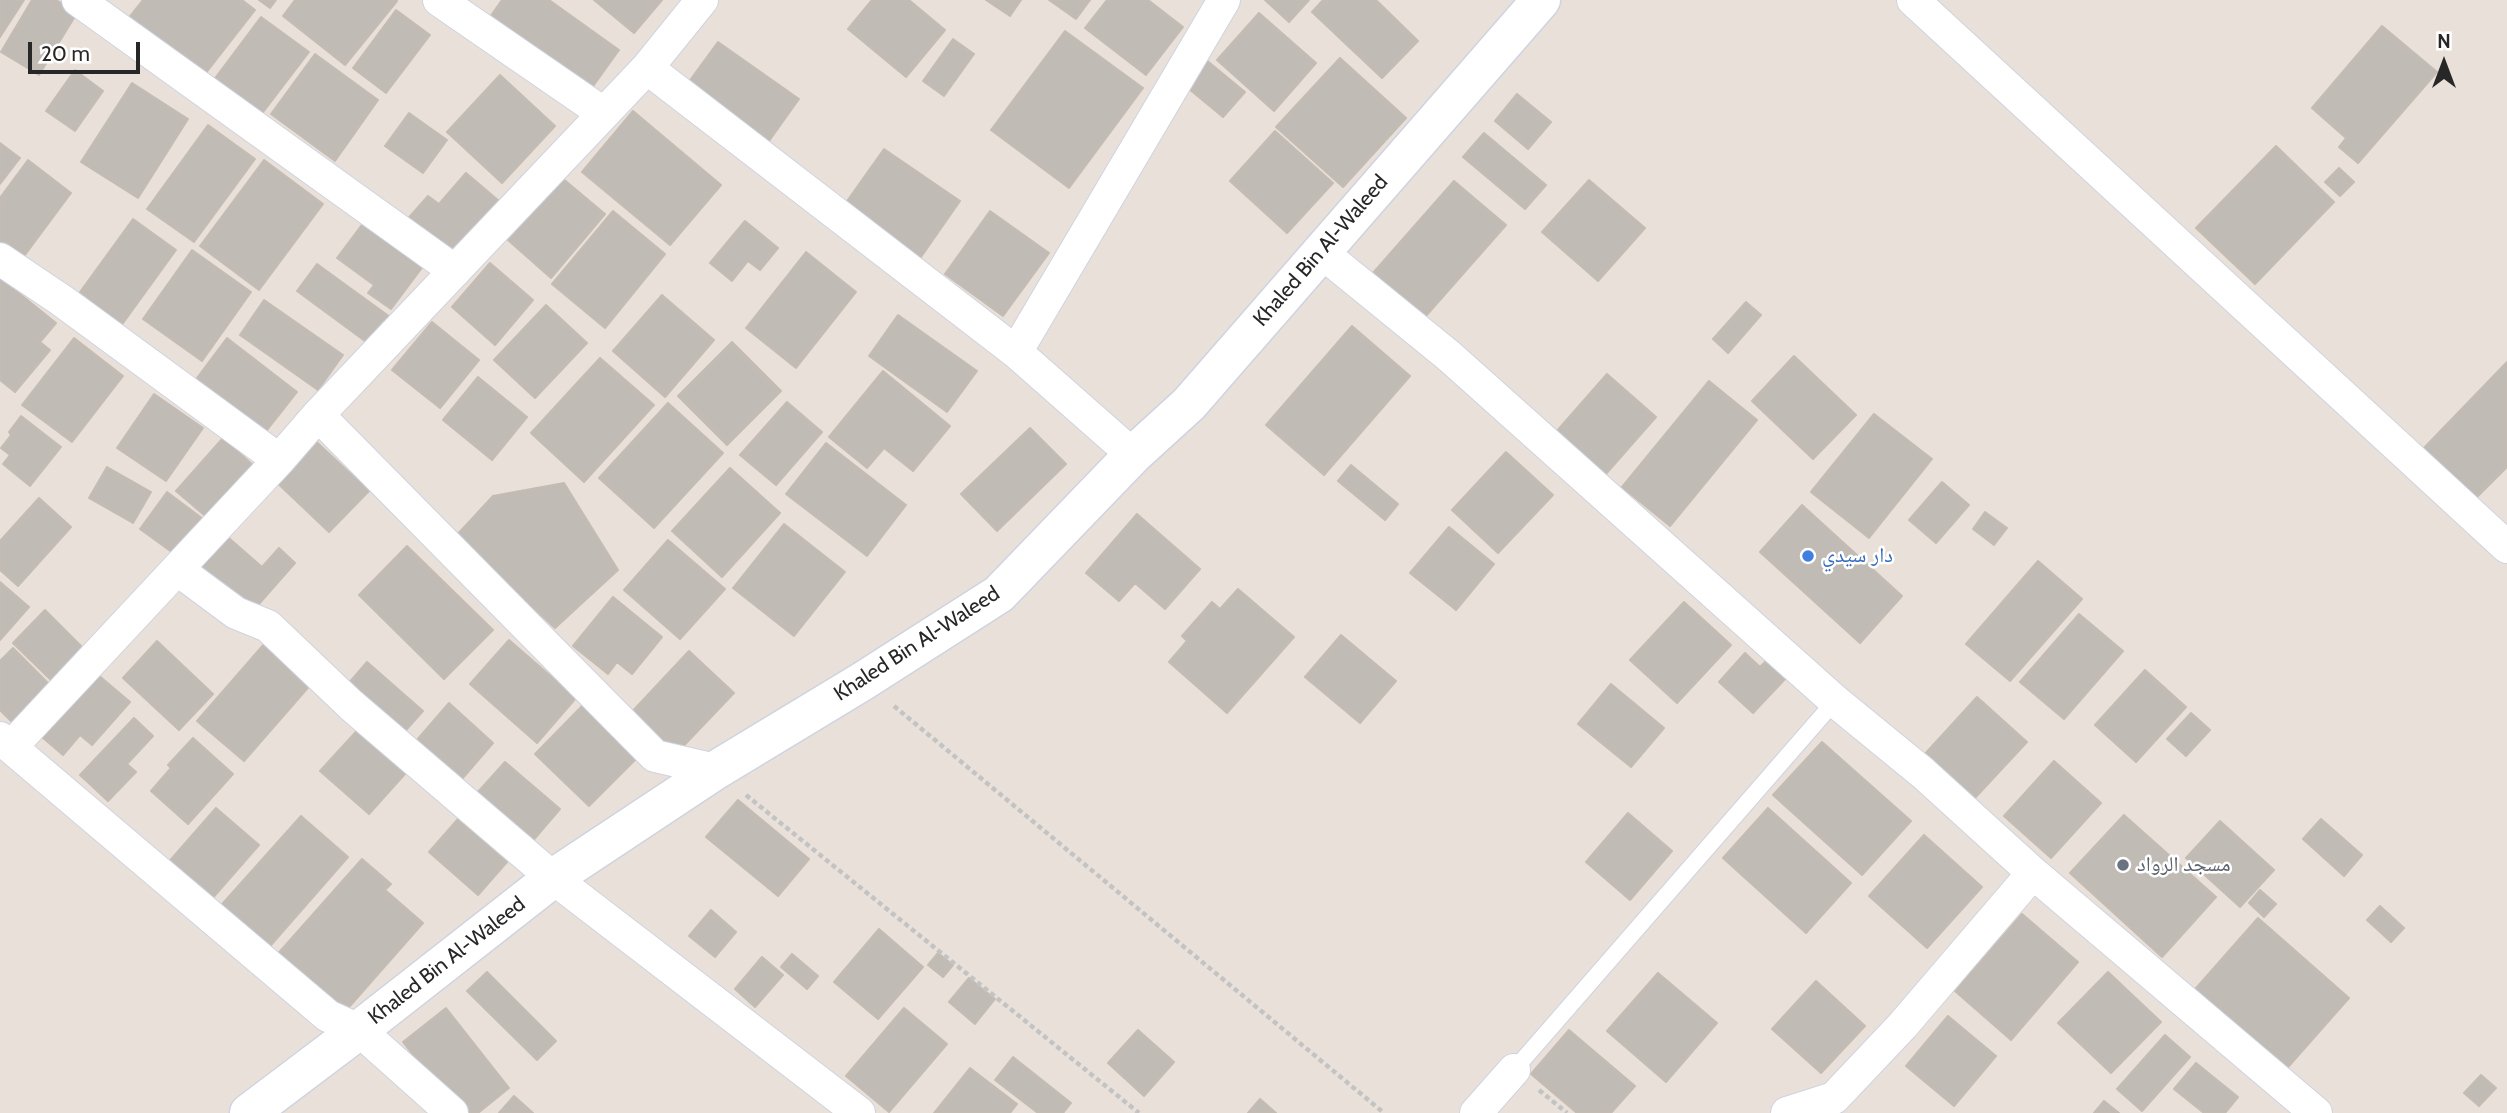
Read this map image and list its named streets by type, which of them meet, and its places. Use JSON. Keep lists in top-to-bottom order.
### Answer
{
  "streets": {
    "street": ["Khaled Bin Al-Waleed"]
  },
  "places": ["دار سيدي", "مسجد الرواد"],
  "scale_bar": "20 m",
  "north": "top"
}
